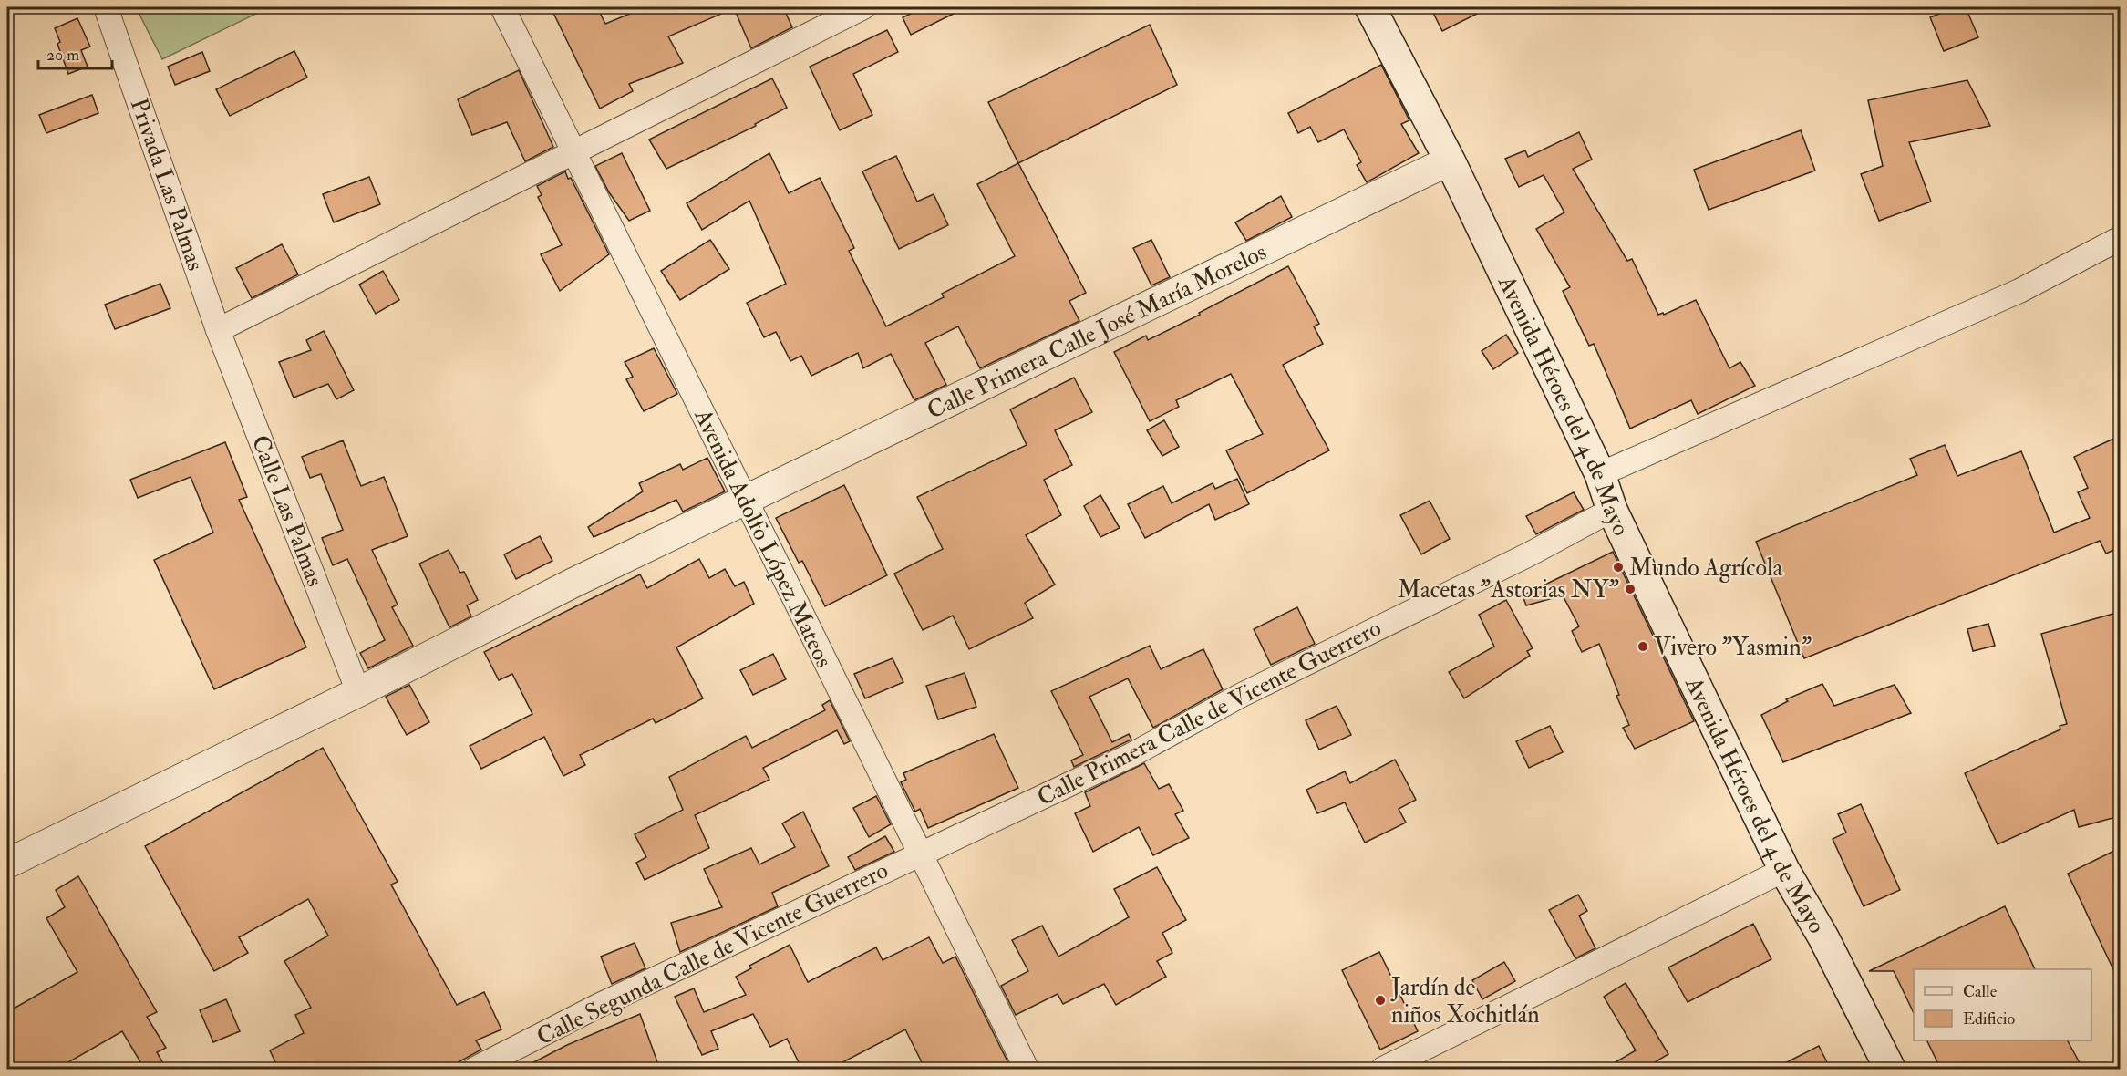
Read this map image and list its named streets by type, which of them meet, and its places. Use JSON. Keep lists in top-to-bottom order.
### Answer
{
  "streets": {
    "main road": ["Avenida Héroes del 4 de Mayo"],
    "street": [
      "Privada Las Palmas",
      "Calle Primera Calle José María Morelos",
      "Calle Las Palmas",
      "Avenida Adolfo López Mateos",
      "Calle Primera Calle de Vicente Guerrero",
      "Calle Segunda Calle de Vicente Guerrero"
    ]
  },
  "crossings": [
    ["Privada Las Palmas", "Calle Las Palmas"],
    ["Calle Primera Calle José María Morelos", "Avenida Héroes del 4 de Mayo"],
    ["Calle Primera Calle José María Morelos", "Calle Las Palmas"],
    ["Calle Primera Calle José María Morelos", "Avenida Adolfo López Mateos"],
    ["Avenida Héroes del 4 de Mayo", "Calle Primera Calle de Vicente Guerrero"],
    ["Avenida Adolfo López Mateos", "Calle Primera Calle de Vicente Guerrero"],
    ["Avenida Adolfo López Mateos", "Calle Segunda Calle de Vicente Guerrero"],
    ["Calle Primera Calle de Vicente Guerrero", "Calle Segunda Calle de Vicente Guerrero"]
  ],
  "places": [
    "Mundo Agrícola",
    "Macetas \"Astorias NY\"",
    "Vivero \"Yasmin\"",
    "Jardín de niños Xochitlán"
  ],
  "legend": ["Calle", "Edificio"],
  "scale_bar": "20 m"
}
